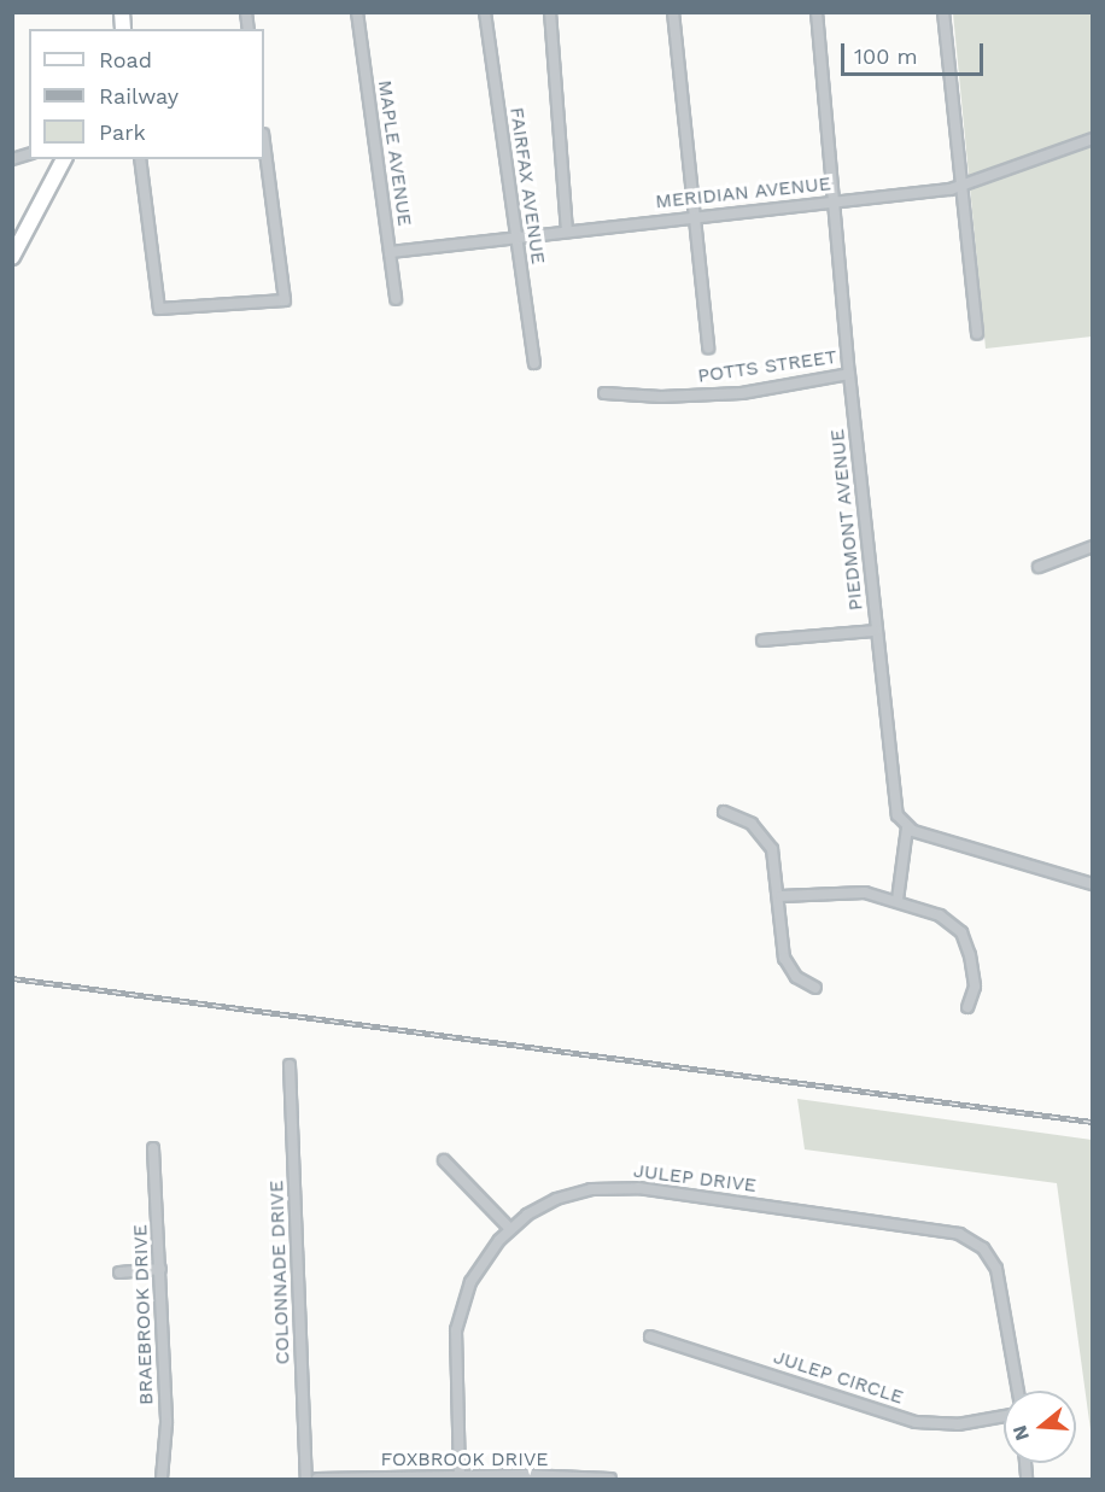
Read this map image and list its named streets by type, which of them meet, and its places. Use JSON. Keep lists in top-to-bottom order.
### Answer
{
  "streets": {
    "street": [
      "MAPLE AVENUE",
      "FAIRFAX AVENUE",
      "MERIDIAN AVENUE",
      "POTTS STREET",
      "PIEDMONT AVENUE",
      "JULEP DRIVE",
      "COLONNADE DRIVE",
      "BRAEBROOK DRIVE",
      "JULEP CIRCLE",
      "FOXBROOK DRIVE"
    ]
  },
  "crossings": [
    ["MAPLE AVENUE", "MERIDIAN AVENUE"],
    ["FAIRFAX AVENUE", "MERIDIAN AVENUE"],
    ["MERIDIAN AVENUE", "PIEDMONT AVENUE"],
    ["POTTS STREET", "PIEDMONT AVENUE"],
    ["JULEP DRIVE", "FOXBROOK DRIVE"]
  ],
  "legend": ["Road", "Railway", "Park"],
  "scale_bar": "100 m",
  "north": "left"
}
